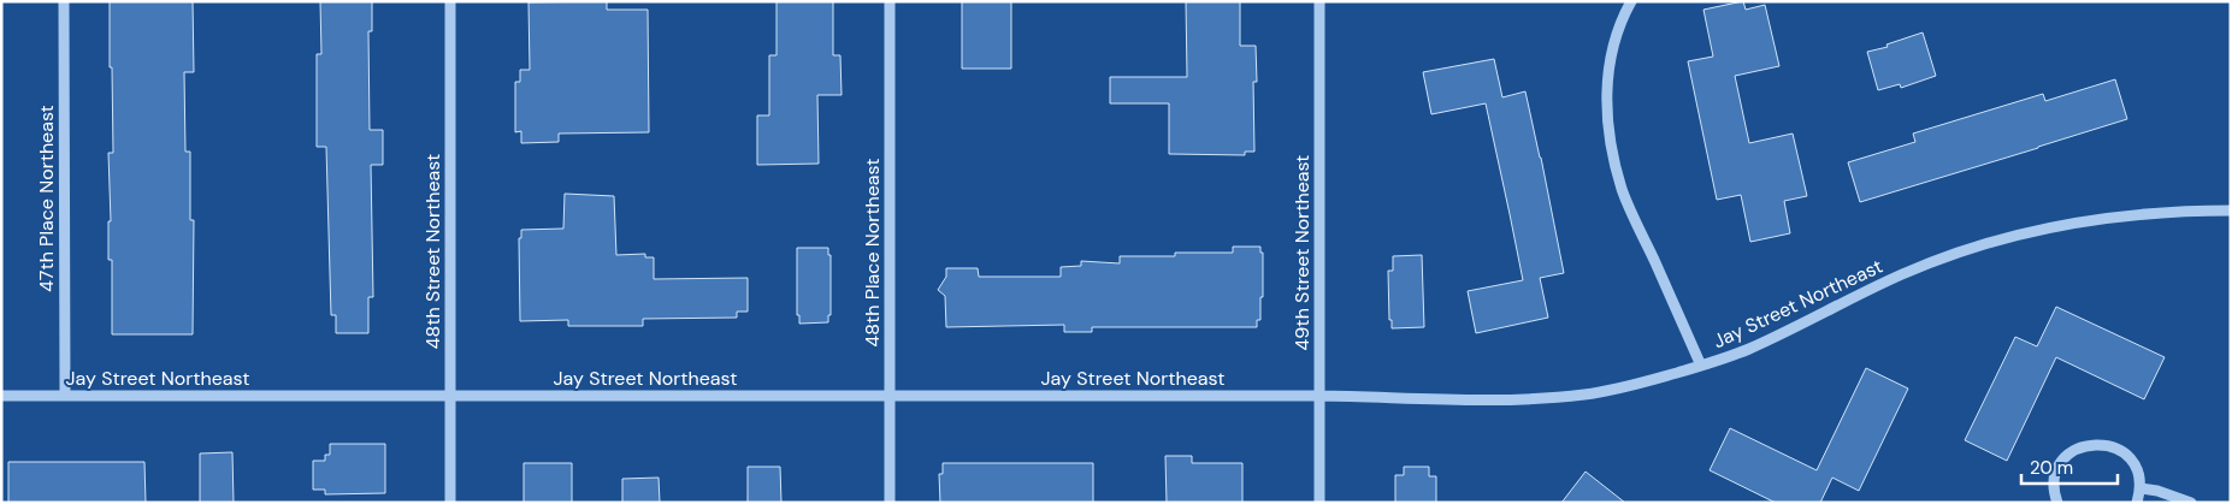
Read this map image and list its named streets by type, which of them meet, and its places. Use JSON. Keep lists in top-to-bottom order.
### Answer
{
  "streets": {
    "street": [
      "47th Place Northeast",
      "48th Street Northeast",
      "48th Place Northeast",
      "49th Street Northeast",
      "Jay Street Northeast"
    ]
  },
  "crossings": [
    ["47th Place Northeast", "Jay Street Northeast"],
    ["48th Street Northeast", "Jay Street Northeast"],
    ["48th Place Northeast", "Jay Street Northeast"],
    ["49th Street Northeast", "Jay Street Northeast"]
  ],
  "scale_bar": "20 m"
}
